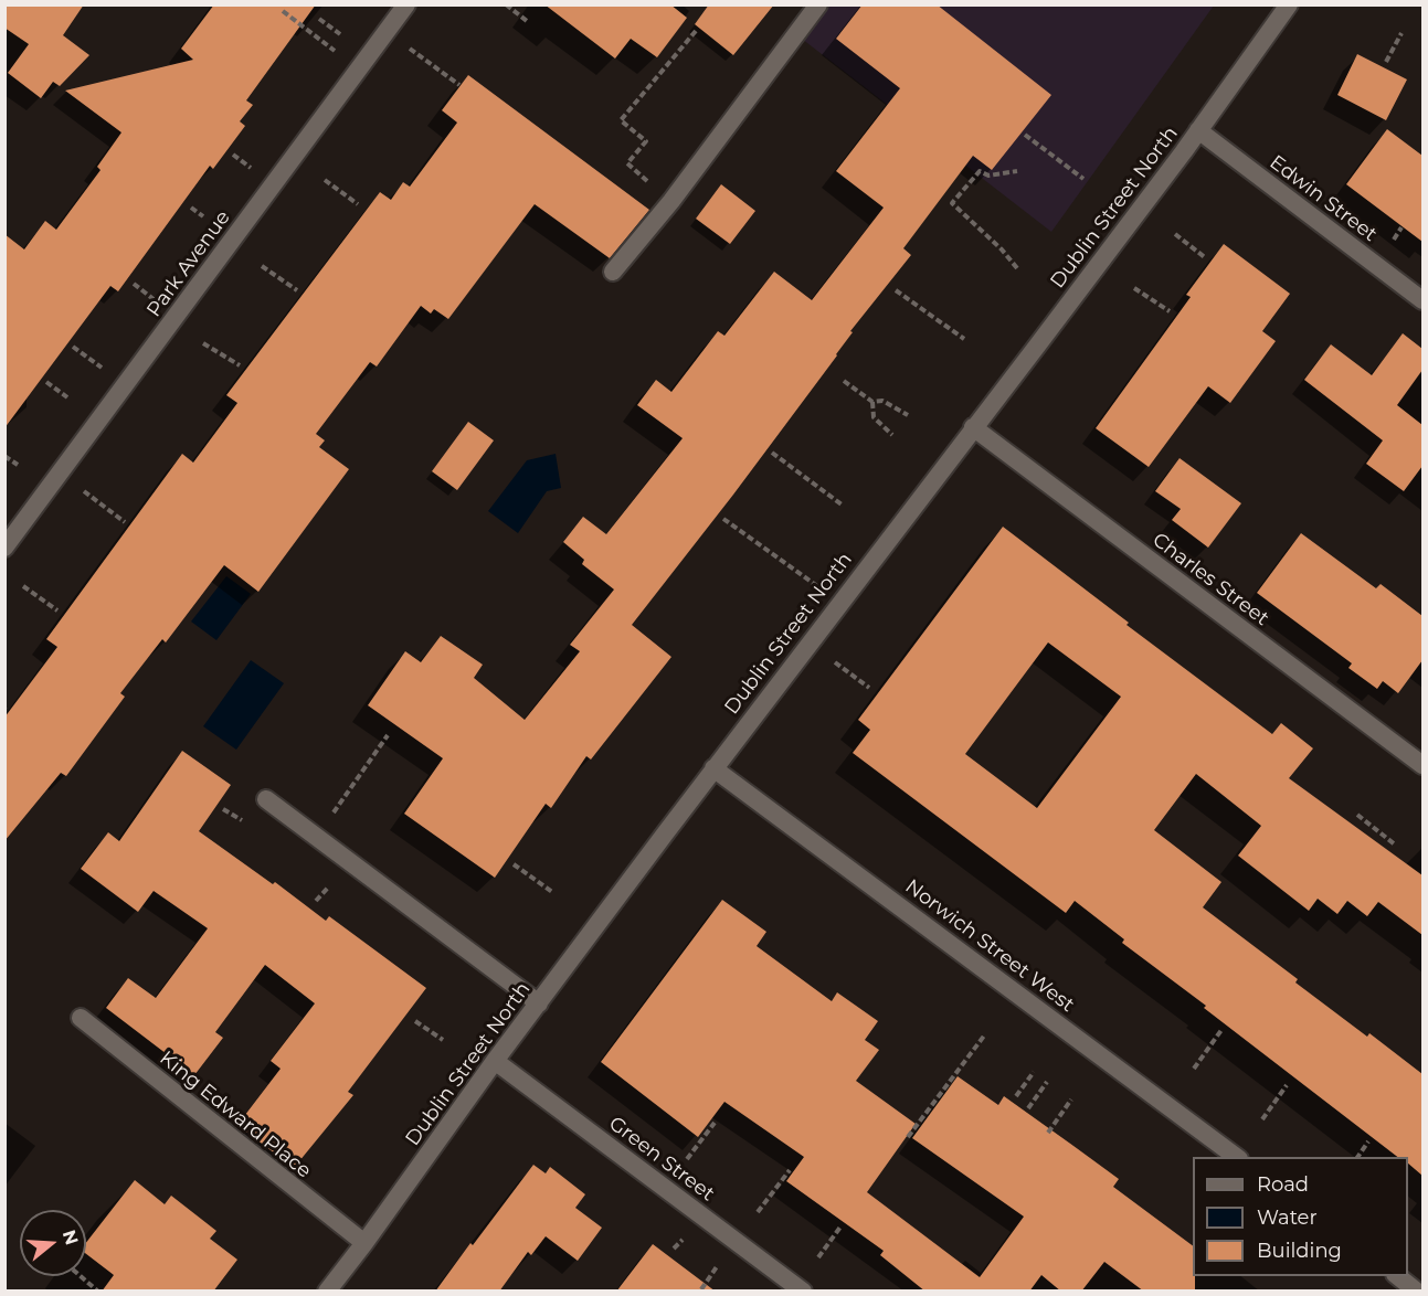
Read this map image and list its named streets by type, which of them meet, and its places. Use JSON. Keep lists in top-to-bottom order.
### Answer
{
  "streets": {
    "street": [
      "Edwin Street",
      "Dublin Street North",
      "Park Avenue",
      "Charles Street",
      "Norwich Street West",
      "King Edward Place",
      "Green Street"
    ]
  },
  "crossings": [
    ["Edwin Street", "Dublin Street North"],
    ["Dublin Street North", "Charles Street"],
    ["Dublin Street North", "Norwich Street West"],
    ["Dublin Street North", "King Edward Place"],
    ["Dublin Street North", "Green Street"]
  ],
  "legend": ["Road", "Water", "Building"],
  "north": "right"
}
